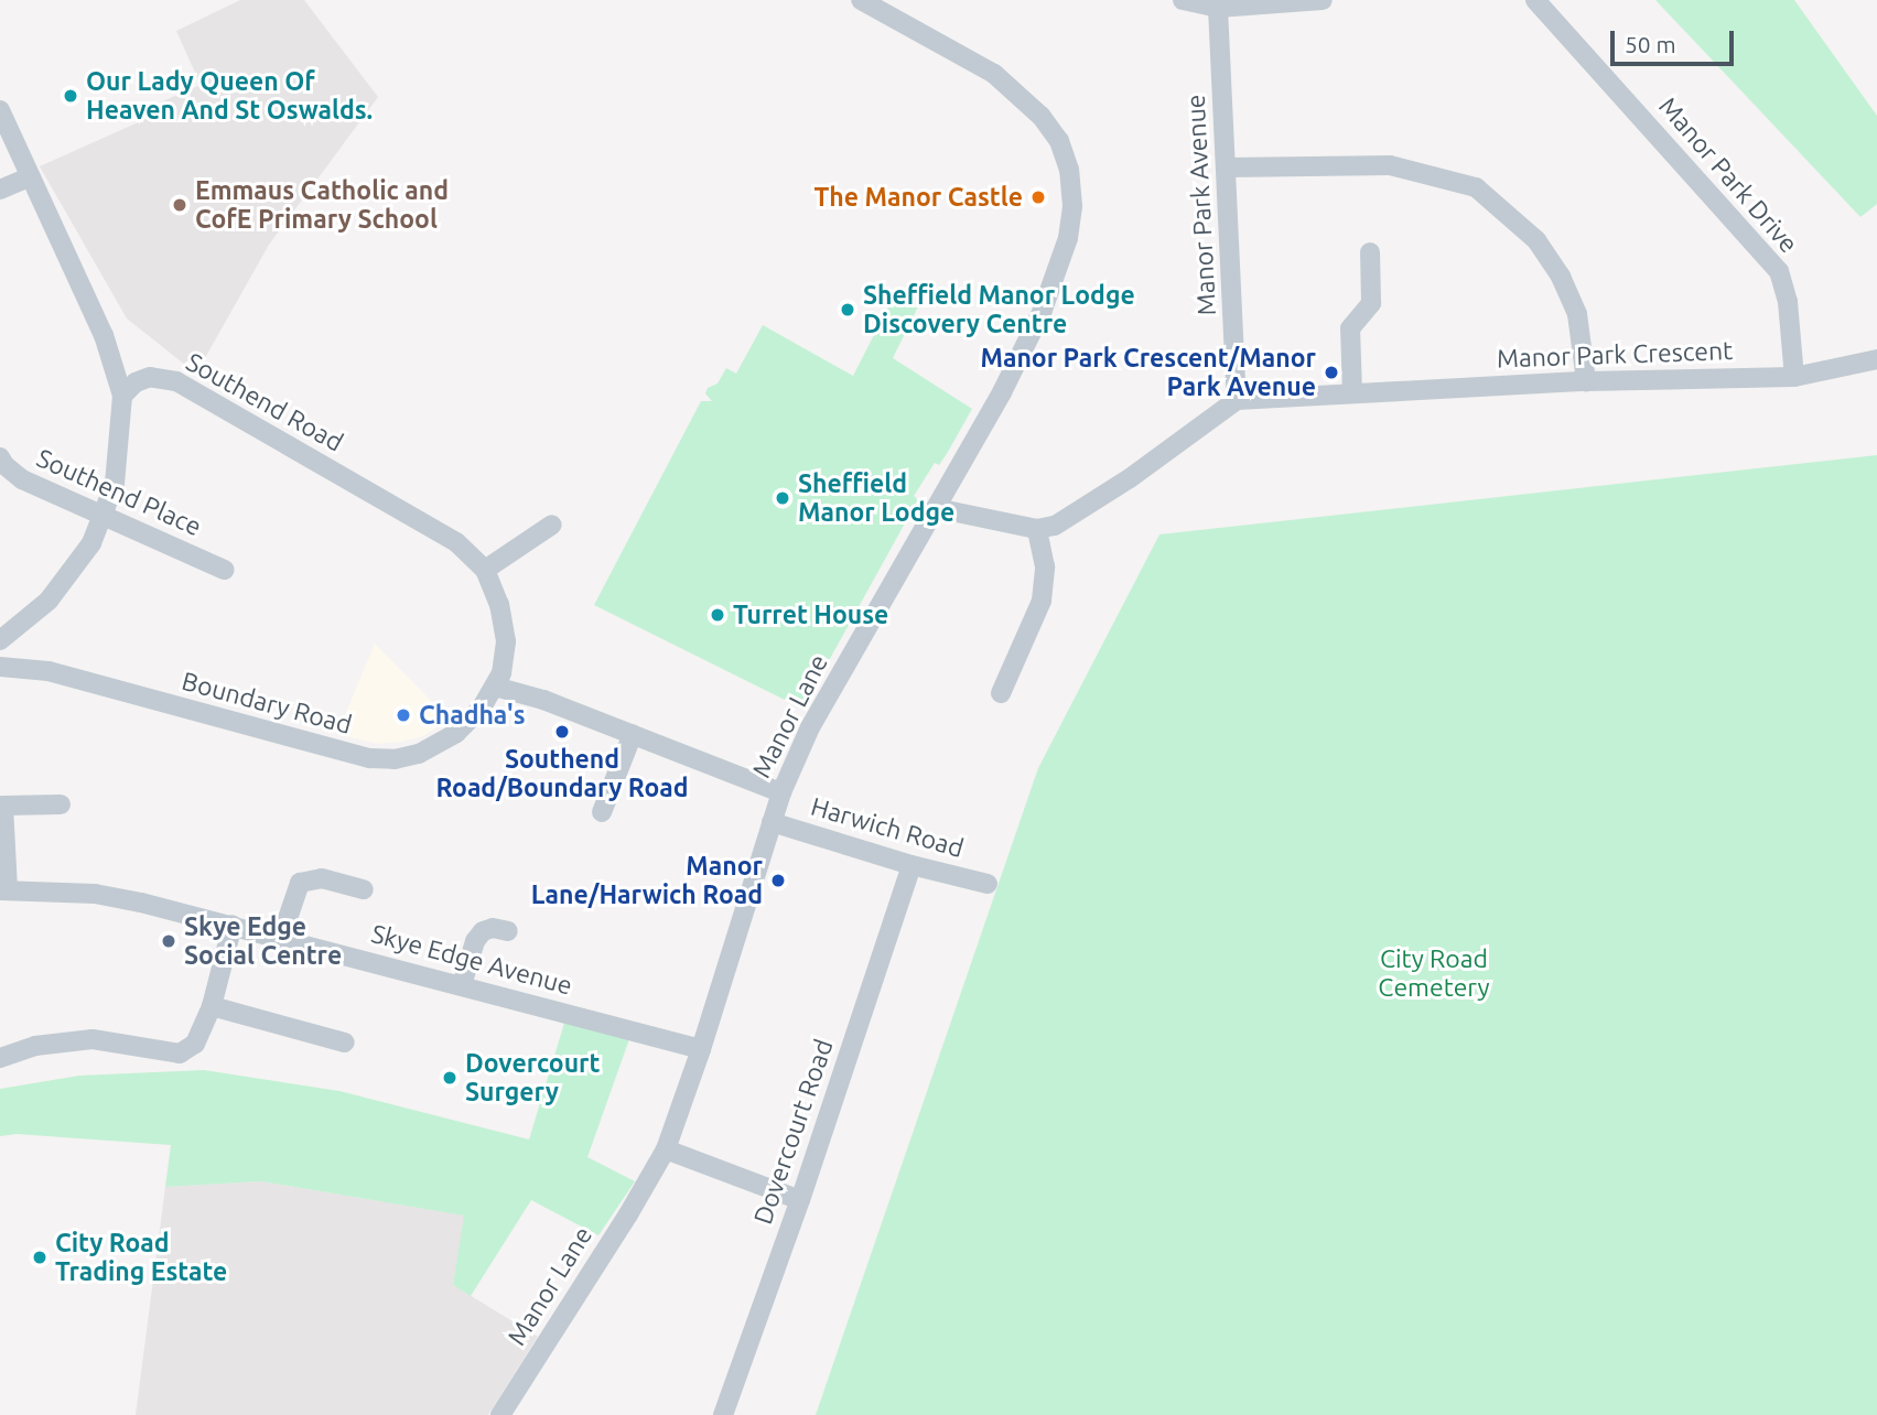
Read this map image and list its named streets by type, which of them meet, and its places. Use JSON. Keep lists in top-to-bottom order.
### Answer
{
  "streets": {
    "street": [
      "Manor Park Drive",
      "Manor Park Avenue",
      "Manor Park Crescent",
      "Southend Road",
      "Southend Place",
      "Boundary Road",
      "Manor Lane",
      "Harwich Road",
      "Skye Edge Avenue",
      "Dovercourt Road"
    ]
  },
  "crossings": [
    ["Manor Park Drive", "Manor Park Crescent"],
    ["Manor Park Avenue", "Manor Park Crescent"],
    ["Southend Road", "Boundary Road"],
    ["Manor Lane", "Harwich Road"],
    ["Manor Lane", "Skye Edge Avenue"],
    ["Harwich Road", "Dovercourt Road"]
  ],
  "parks": ["City Road Cemetery"],
  "places": [
    "Our Lady Queen Of Heaven And St Oswalds.",
    "The Manor Castle",
    "Emmaus Catholic and CofE Primary School",
    "Sheffield Manor Lodge Discovery Centre",
    "Manor Park Crescent/Manor Park Avenue",
    "Sheffield Manor Lodge",
    "Turret House",
    "Chadha's",
    "Southend Road/Boundary Road",
    "Manor Lane/Harwich Road",
    "Skye Edge Social Centre",
    "Dovercourt Surgery",
    "City Road Trading Estate"
  ],
  "scale_bar": "50 m"
}
